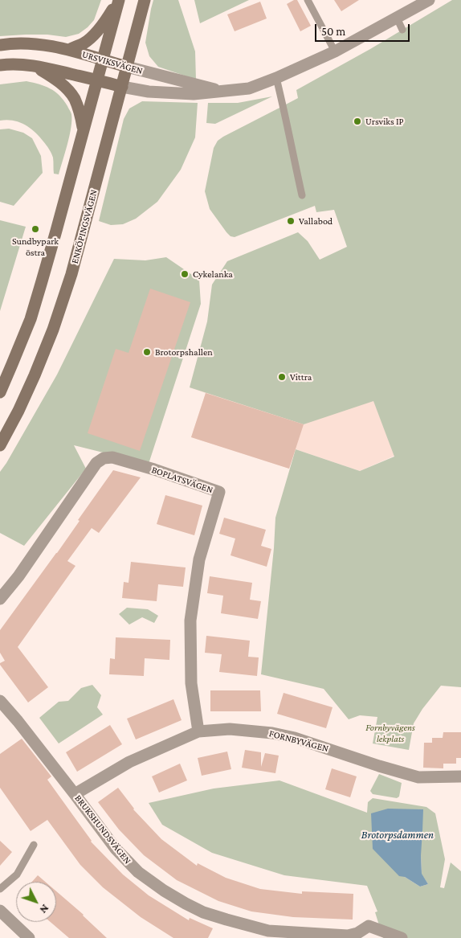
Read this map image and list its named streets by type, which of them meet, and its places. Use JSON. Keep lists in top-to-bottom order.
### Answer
{
  "streets": {
    "main road": ["URSVIKSVÄGEN", "ENKÖPINGSVÄGEN"],
    "street": ["BOPLATSVÄGEN", "FORNBYVÄGEN", "BRUKSHUNDSVÄGEN"]
  },
  "crossings": [
    ["URSVIKSVÄGEN", "ENKÖPINGSVÄGEN"],
    ["BOPLATSVÄGEN", "FORNBYVÄGEN"],
    ["FORNBYVÄGEN", "BRUKSHUNDSVÄGEN"]
  ],
  "water": ["Brotorpsdammen"],
  "parks": ["Fornbyvägens lekplats"],
  "places": [
    "Ursviks IP",
    "Vallabod",
    "Sundbypark östra",
    "Cykelanka",
    "Brotorpshallen",
    "Vittra"
  ],
  "scale_bar": "50 m",
  "north": "bottom right"
}
